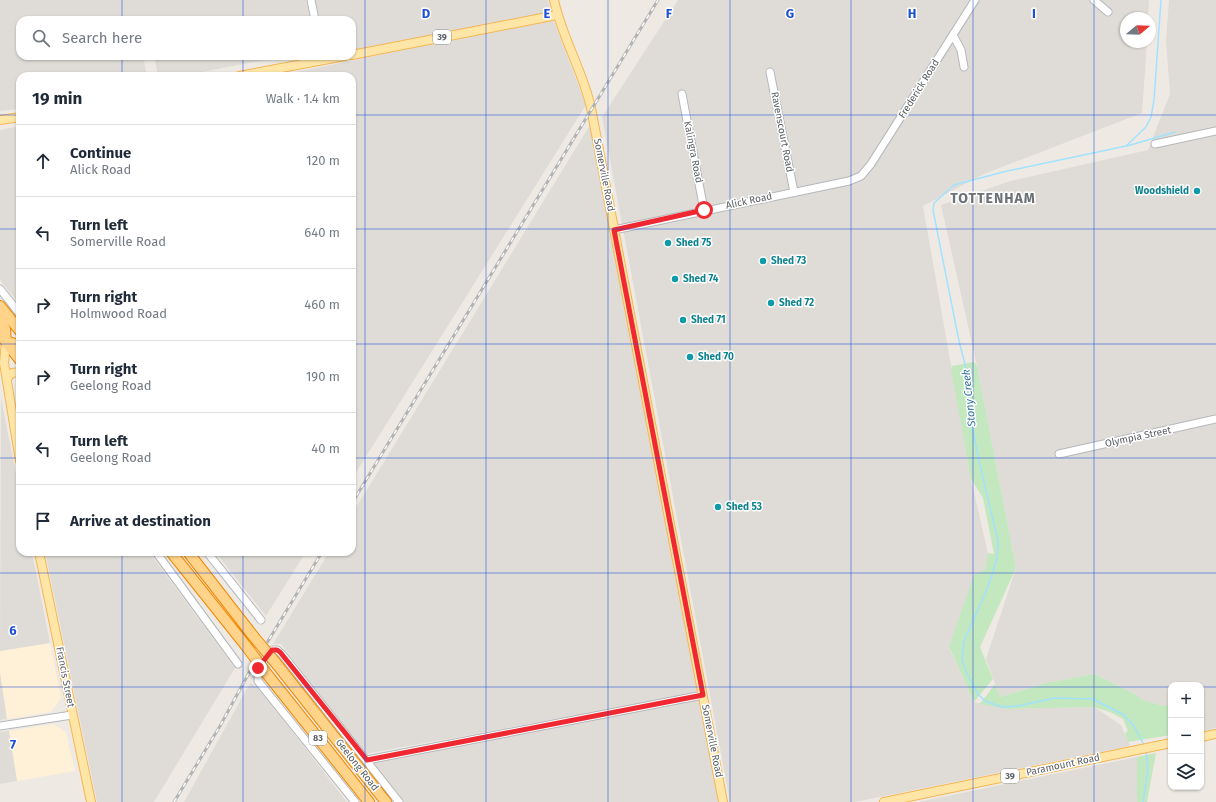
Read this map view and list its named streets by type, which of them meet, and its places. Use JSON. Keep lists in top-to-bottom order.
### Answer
{
  "streets": {
    "highway": ["83", "Geelong Road"],
    "main road": [
      "39",
      "Somerville Road",
      "Francis Street",
      "Paramount Road"
    ],
    "street": [
      "Frederick Road",
      "Ravenscourt Road",
      "Kalingra Road",
      "Alick Road",
      "Olympia Street"
    ]
  },
  "crossings": [
    ["39", "Somerville Road"],
    ["Frederick Road", "Alick Road"],
    ["Ravenscourt Road", "Alick Road"],
    ["Kalingra Road", "Alick Road"],
    ["Somerville Road", "Alick Road"]
  ],
  "districts": ["TOTTENHAM"],
  "water": ["Stony Creek"],
  "places": [
    "Woodshield",
    "Shed 75",
    "Shed 73",
    "Shed 74",
    "Shed 72",
    "Shed 71",
    "Shed 70",
    "Shed 53"
  ],
  "north": "right",
  "page": {
    "search": "Search here",
    "heading": ["19 min", "Walk · 1.4 km"],
    "list": [
      ["Continue", "Alick Road", "120 m"],
      ["Turn left", "Somerville Road", "640 m"],
      ["Turn right", "Holmwood Road", "460 m"],
      ["Turn right", "Geelong Road", "190 m"],
      ["Turn left", "Geelong Road", "40 m"],
      "Arrive at destination"
    ],
    "map_buttons": ["+", "−"]
  },
  "grid": {
    "columns": [
      "D",
      "E",
      "F",
      "G",
      "H",
      "I"
    ],
    "rows": ["6", "7"]
  }
}
